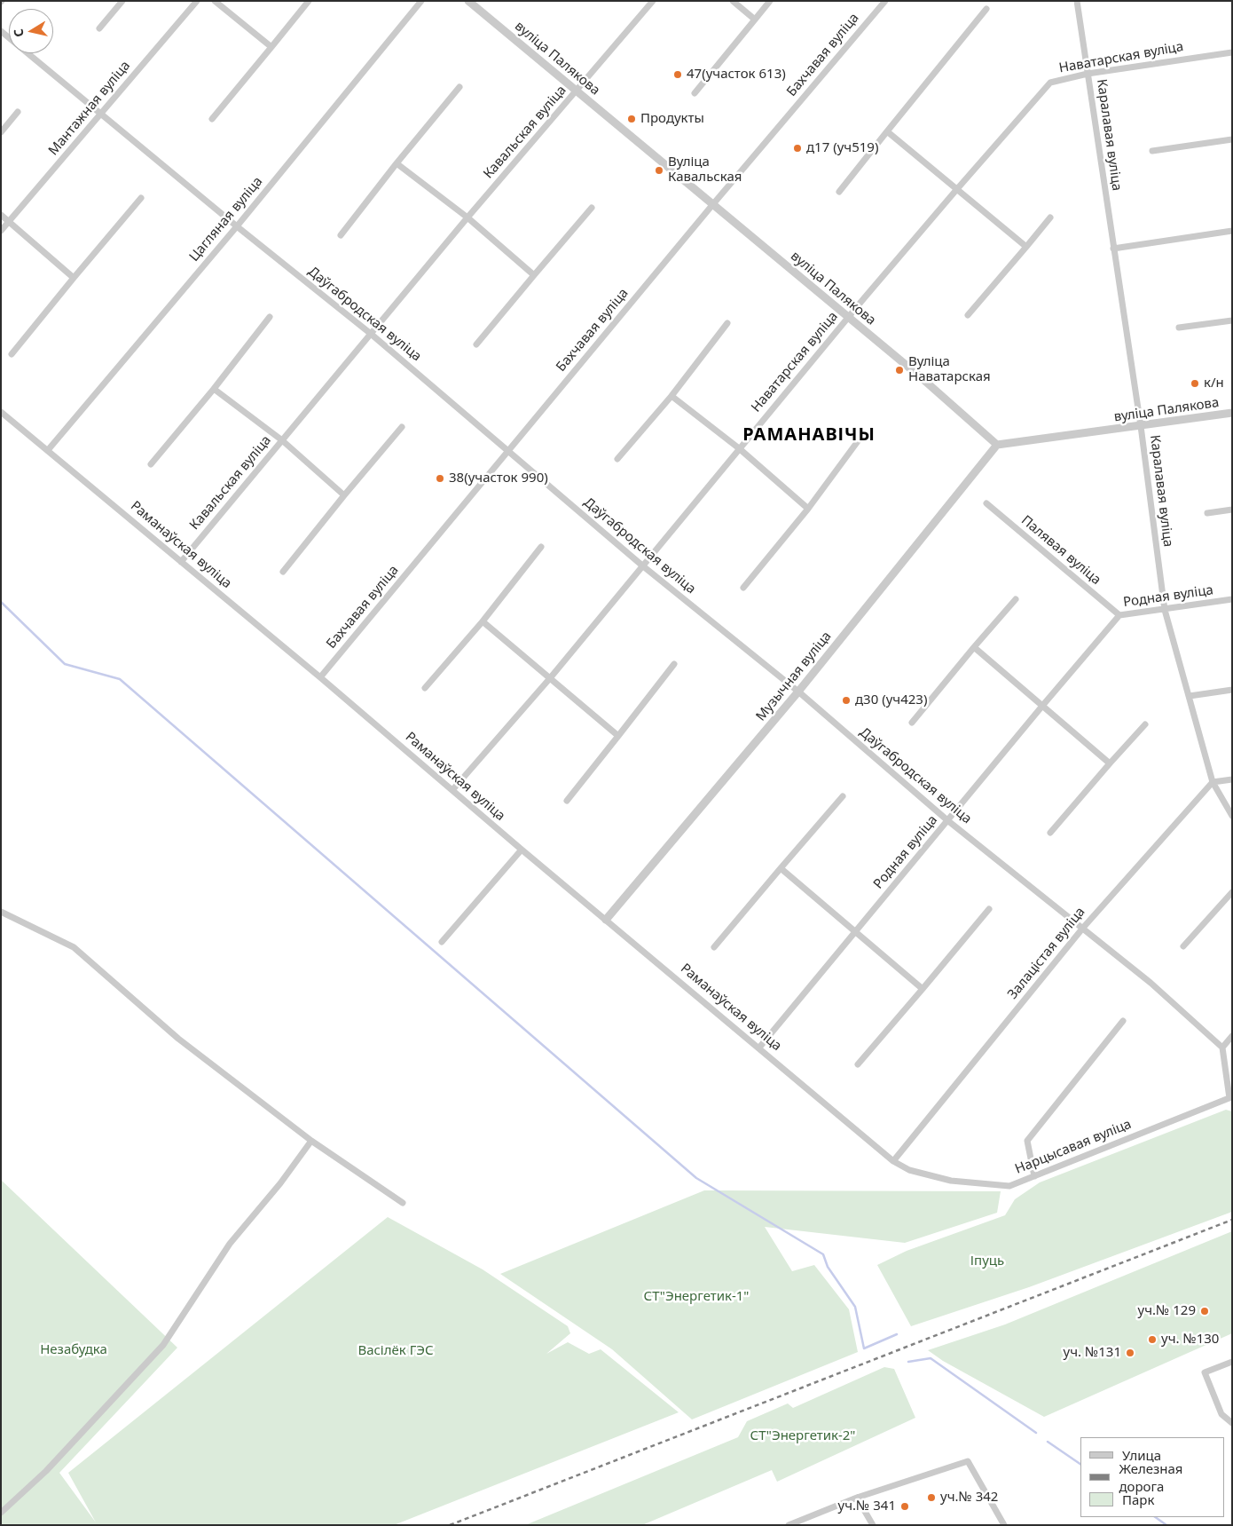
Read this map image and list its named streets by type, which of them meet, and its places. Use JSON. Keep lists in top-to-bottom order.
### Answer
{
  "streets": {
    "street": [
      "Бахчавая вуліца",
      "Наватарская вуліца",
      "вуліца Палякова",
      "Мантажная вуліца",
      "Кавальская вуліца",
      "Каралавая вуліца",
      "Цагляная вуліца",
      "Даўгабродская вуліца",
      "Раманаўская вуліца",
      "Палявая вуліца",
      "Родная вуліца",
      "Музычная вуліца",
      "Залацістая вуліца",
      "Нарцысавая вуліца"
    ]
  },
  "crossings": [
    ["Бахчавая вуліца", "вуліца Палякова"],
    ["Бахчавая вуліца", "Даўгабродская вуліца"],
    ["Бахчавая вуліца", "Раманаўская вуліца"],
    ["Наватарская вуліца", "вуліца Палякова"],
    ["Наватарская вуліца", "Каралавая вуліца"],
    ["Наватарская вуліца", "Даўгабродская вуліца"],
    ["Наватарская вуліца", "Раманаўская вуліца"],
    ["вуліца Палякова", "Кавальская вуліца"],
    ["вуліца Палякова", "Каралавая вуліца"],
    ["вуліца Палякова", "Музычная вуліца"],
    ["Мантажная вуліца", "Даўгабродская вуліца"],
    ["Кавальская вуліца", "Даўгабродская вуліца"],
    ["Кавальская вуліца", "Раманаўская вуліца"],
    ["Каралавая вуліца", "Родная вуліца"],
    ["Каралавая вуліца", "Залацістая вуліца"],
    ["Цагляная вуліца", "Даўгабродская вуліца"],
    ["Цагляная вуліца", "Раманаўская вуліца"],
    ["Даўгабродская вуліца", "Родная вуліца"],
    ["Даўгабродская вуліца", "Музычная вуліца"],
    ["Даўгабродская вуліца", "Залацістая вуліца"],
    ["Раманаўская вуліца", "Родная вуліца"],
    ["Раманаўская вуліца", "Музычная вуліца"],
    ["Раманаўская вуліца", "Залацістая вуліца"],
    ["Раманаўская вуліца", "Нарцысавая вуліца"],
    ["Палявая вуліца", "Родная вуліца"],
    ["Залацістая вуліца", "Нарцысавая вуліца"]
  ],
  "districts": ["РАМАНАВІЧЫ"],
  "parks": [
    "Іпуць",
    "СТ\"Энергетик-1\"",
    "Незабудка",
    "Васілёк ГЭС",
    "СТ\"Энергетик-2\""
  ],
  "places": [
    "47(участок 613)",
    "Продукты",
    "д17 (уч519)",
    "Вуліца Кавальская",
    "Вуліца Наватарская",
    "к/н",
    "38(участок 990)",
    "д30 (уч423)",
    "уч.№ 129",
    "уч. №130",
    "уч. №131",
    "уч.№ 342",
    "уч.№ 341"
  ],
  "legend": ["Улица", "Железная дорога", "Парк"],
  "north": "left"
}
